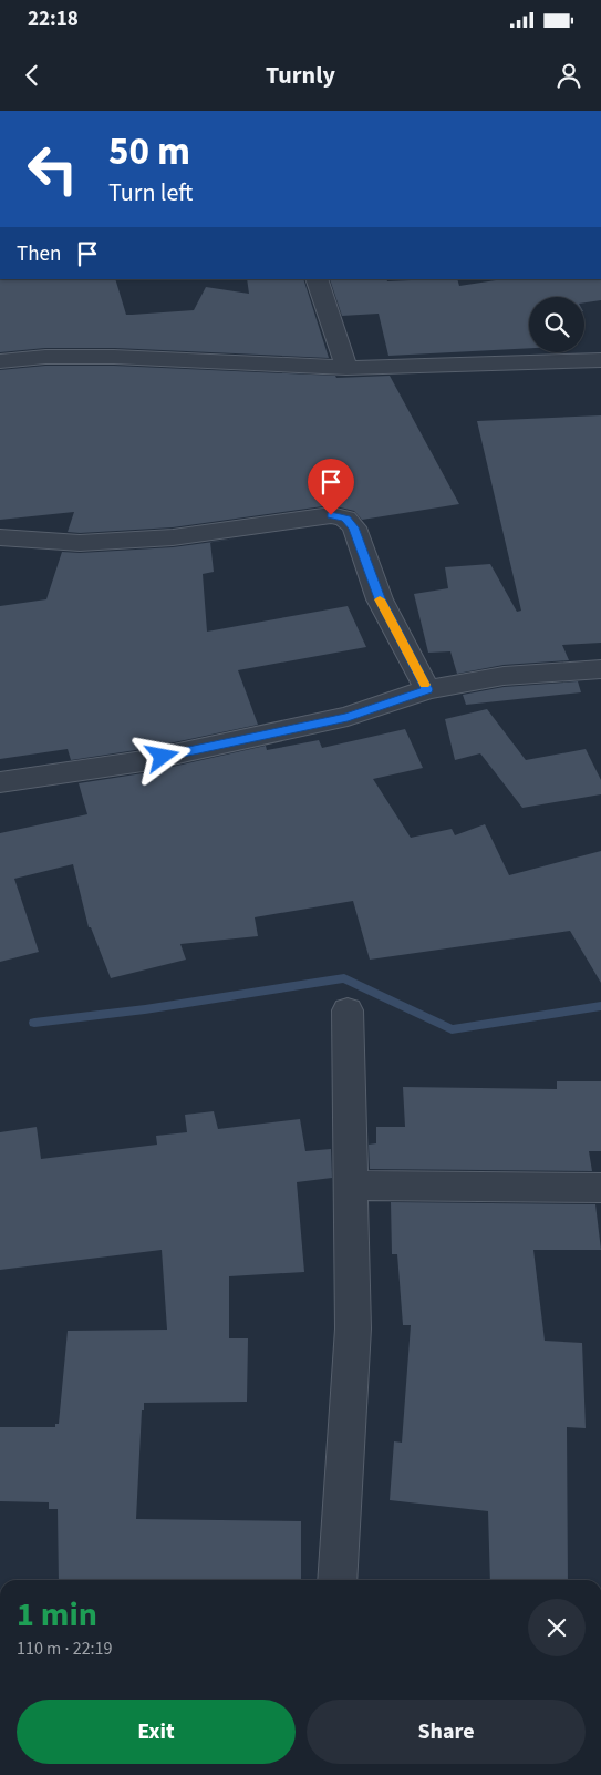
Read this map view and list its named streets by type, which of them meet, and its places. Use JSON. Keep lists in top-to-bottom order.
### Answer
{
  "page": {
    "status": "22:18",
    "header": "Turnly",
    "turn": ["50 m", "Turn left"],
    "then": "Then",
    "heading": ["1 min", "110 m · 22:19"],
    "buttons": ["Exit", "Share"]
  }
}
